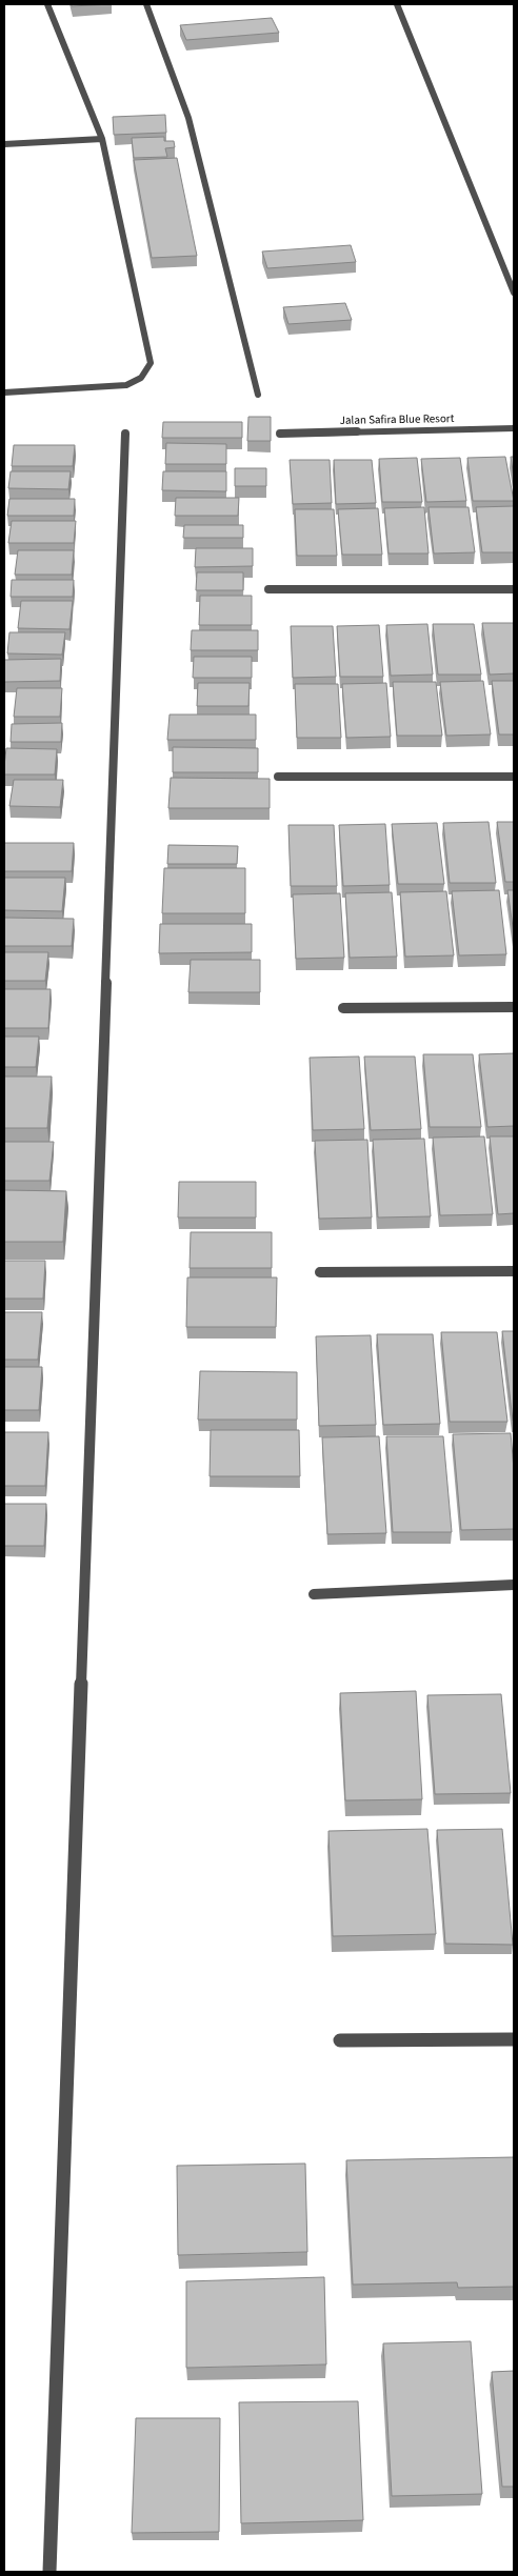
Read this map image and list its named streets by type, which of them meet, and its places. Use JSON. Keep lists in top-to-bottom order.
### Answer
{
  "streets": {
    "street": ["Jalan Safira Blue Resort"]
  }
}
